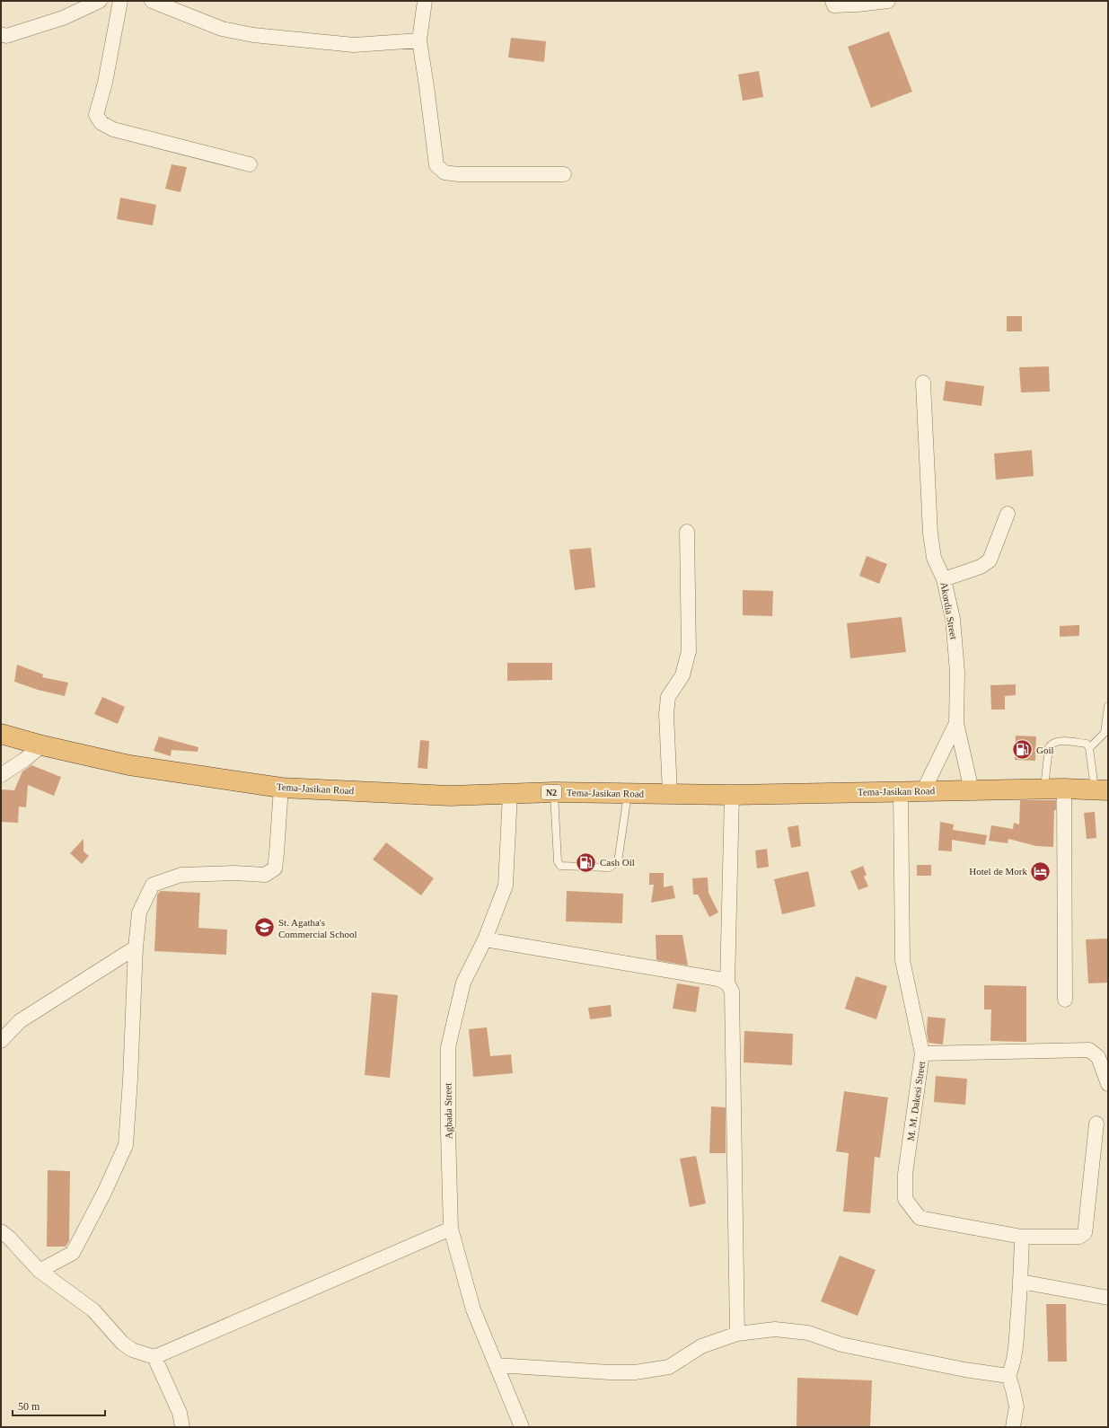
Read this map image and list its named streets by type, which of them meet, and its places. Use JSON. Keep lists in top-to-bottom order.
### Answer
{
  "streets": {
    "highway": ["Tema-Jasikan Road", "N2"],
    "street": ["Akordia Street", "M. M. Dakesi Street", "Agbada Street"]
  },
  "crossings": [
    ["Akordia Street", "Tema-Jasikan Road"],
    ["Tema-Jasikan Road", "M. M. Dakesi Street"],
    ["Tema-Jasikan Road", "Agbada Street"]
  ],
  "places": {
    "fuel station": ["Goil", "Cash Oil"],
    "hotel": ["Hotel de Mork"],
    "school or university": ["St. Agatha's Commercial School"]
  },
  "scale_bar": "50 m"
}
